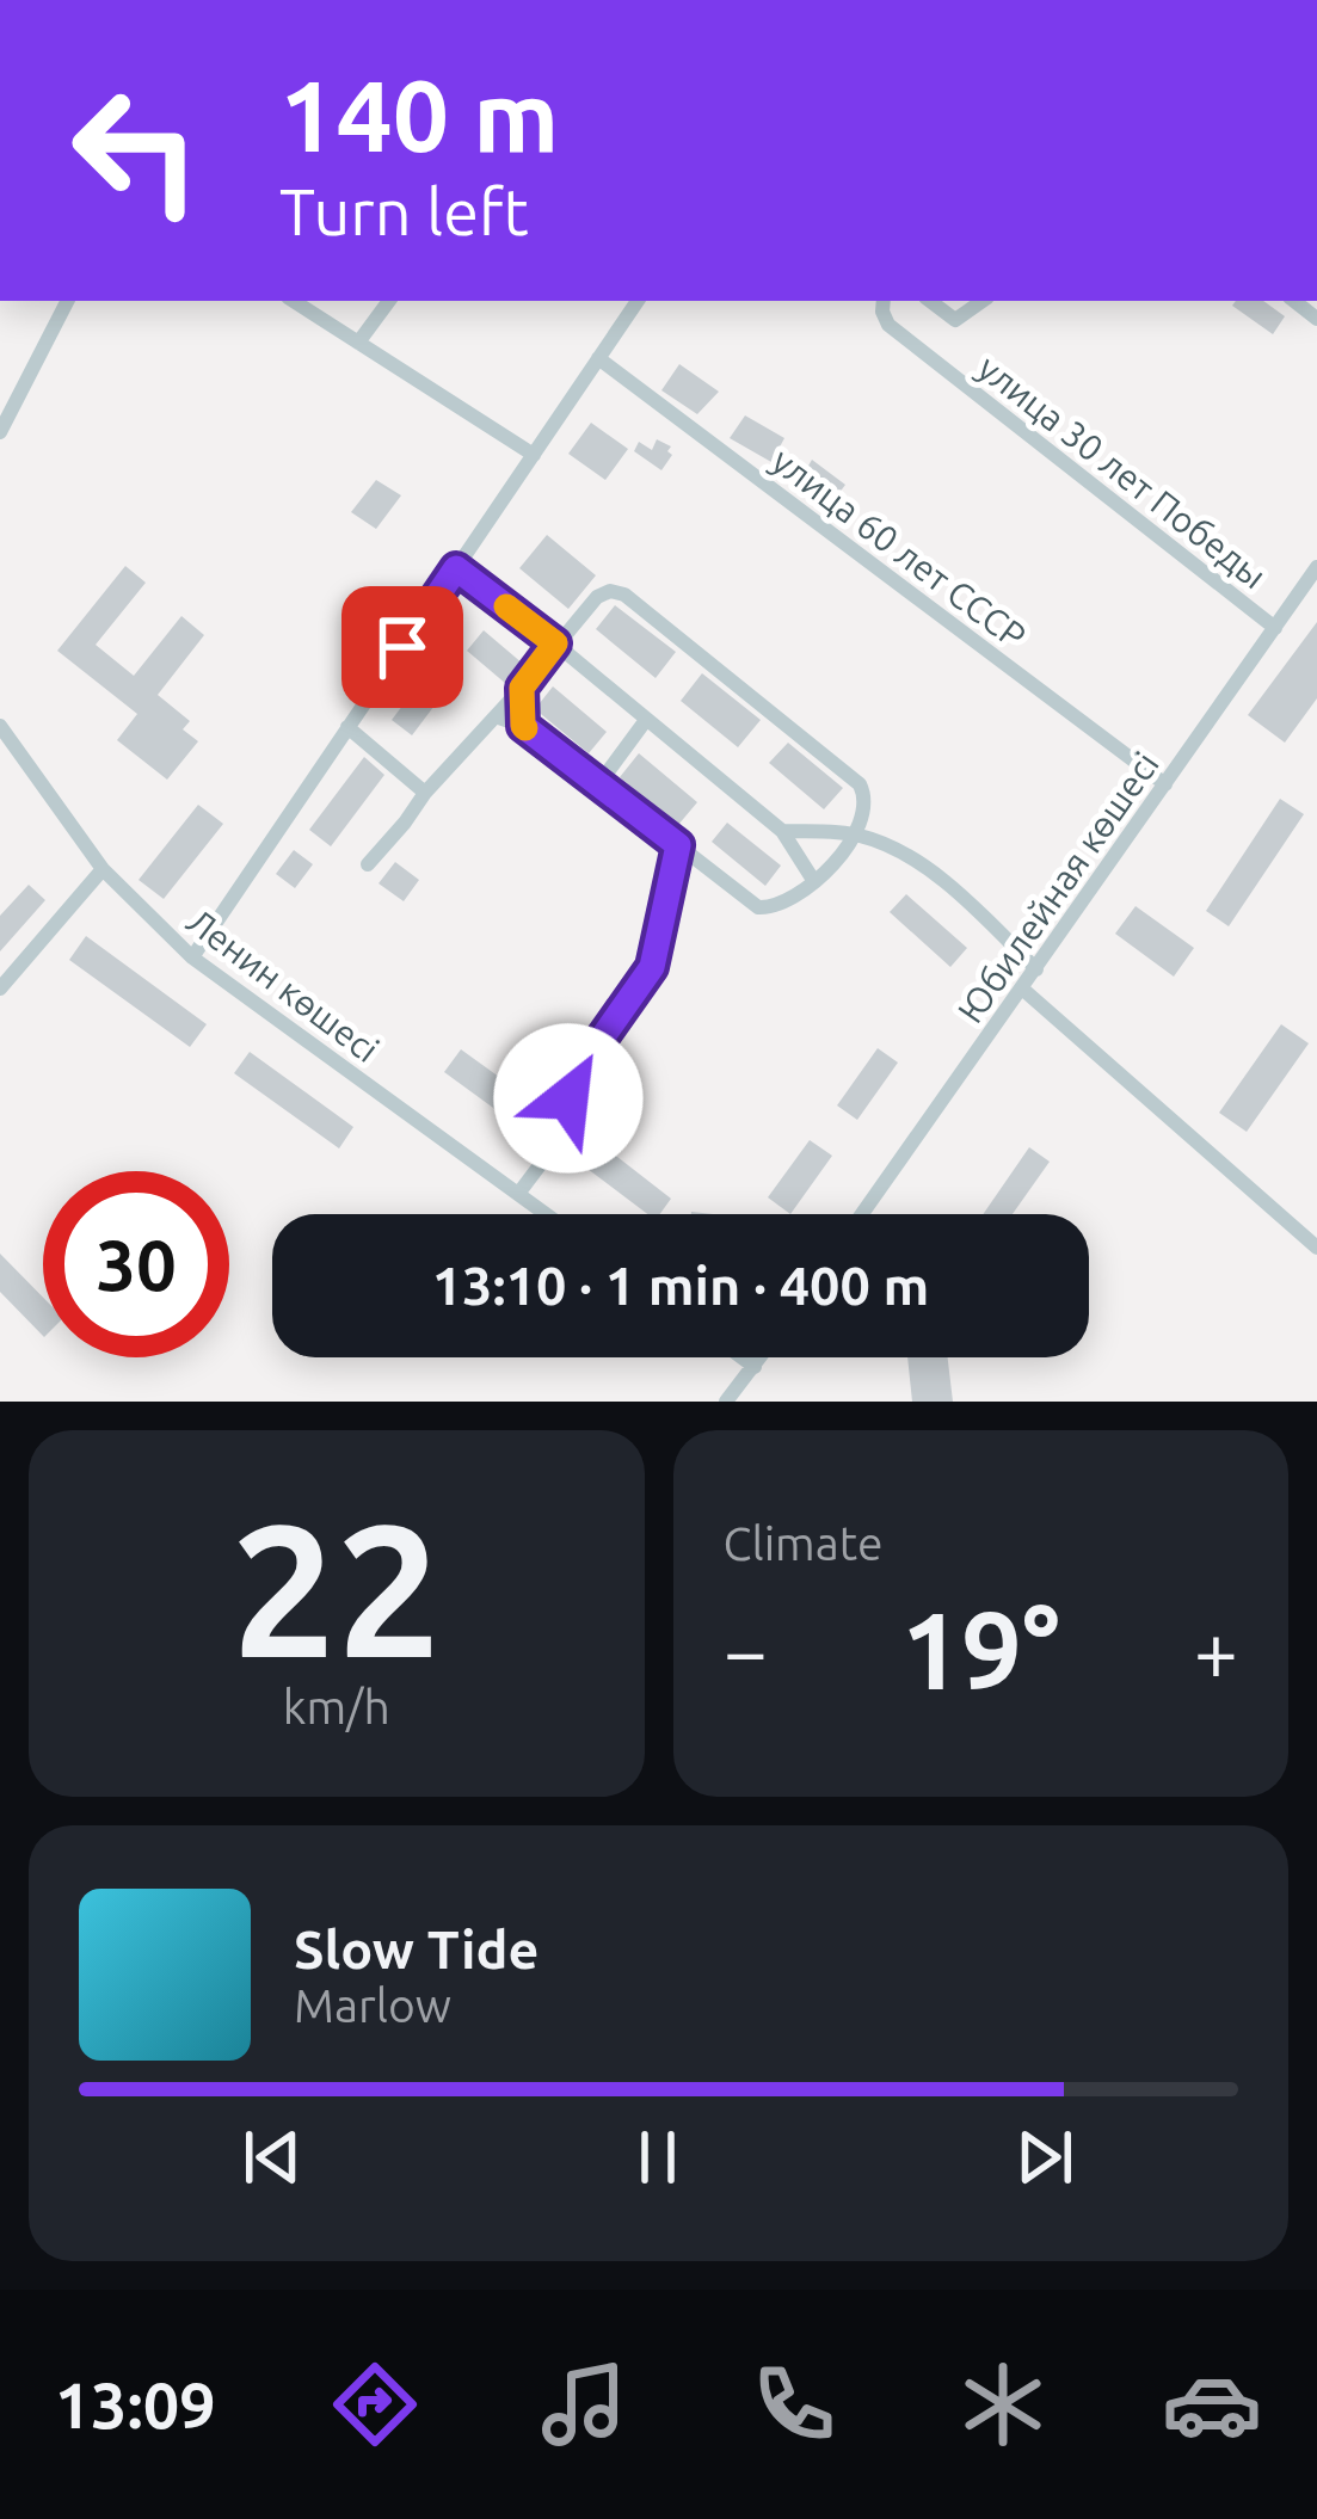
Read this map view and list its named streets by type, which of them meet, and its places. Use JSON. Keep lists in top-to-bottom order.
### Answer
{
  "streets": {
    "street": [
      "улица 30 лет Победы",
      "улица 60 лет СССР",
      "Юбилейная көшесі",
      "Ленин көшесі"
    ]
  },
  "crossings": [
    ["улица 30 лет Победы", "Юбилейная көшесі"],
    ["улица 60 лет СССР", "Юбилейная көшесі"]
  ],
  "page": {
    "turn": ["140 m", "Turn left"],
    "limit": "30",
    "trip": "13:10 · 1 min · 400 m",
    "tile": [
      ["22", "km/h"],
      "Climate"
    ],
    "heat": ["−", "19°", "+"],
    "song": ["Slow Tide", "Marlow"],
    "tabs": "13:09"
  }
}
